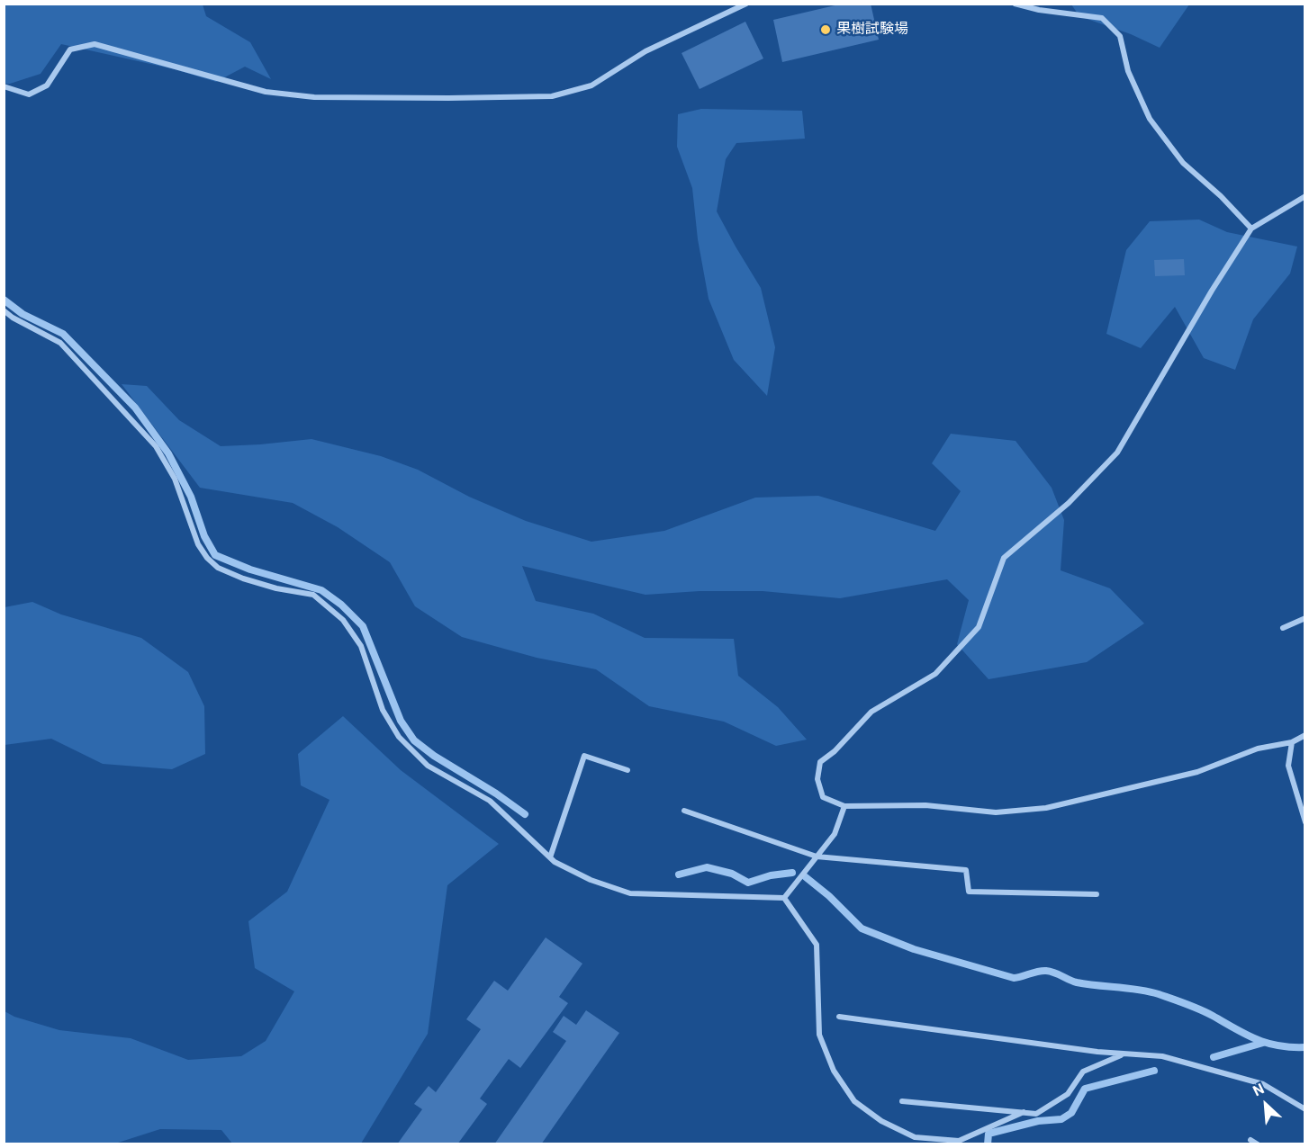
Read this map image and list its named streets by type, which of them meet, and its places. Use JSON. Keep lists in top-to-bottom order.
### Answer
{
  "places": ["果樹試験場"],
  "north": "top left"
}
